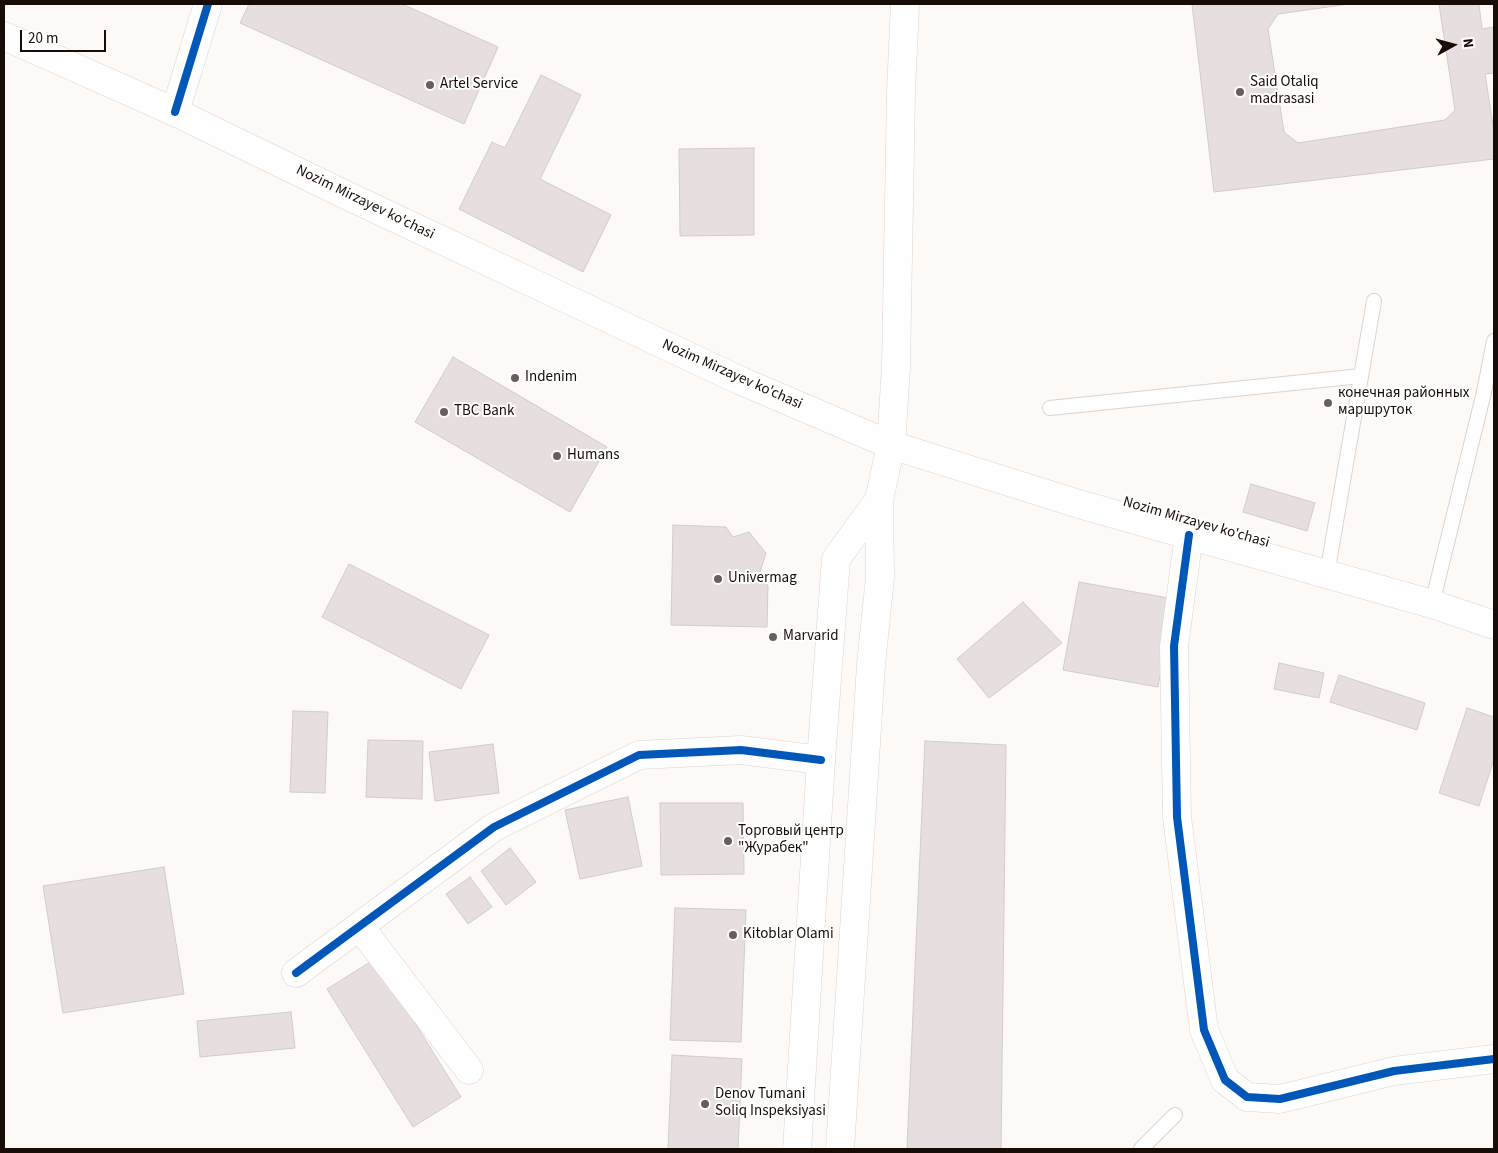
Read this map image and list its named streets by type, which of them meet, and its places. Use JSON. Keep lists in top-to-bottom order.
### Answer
{
  "streets": {
    "main road": ["Nozim Mirzayev ko'chasi"]
  },
  "places": [
    "Artel Service",
    "Said Otaliq madrasasi",
    "Indenim",
    "конечная районных маршруток",
    "TBC Bank",
    "Humans",
    "Univermag",
    "Marvarid",
    "Торговый центр \"Журабек\"",
    "Kitoblar Olami",
    "Denov Tumani Soliq Inspeksiyasi"
  ],
  "scale_bar": "20 m",
  "north": "right"
}
